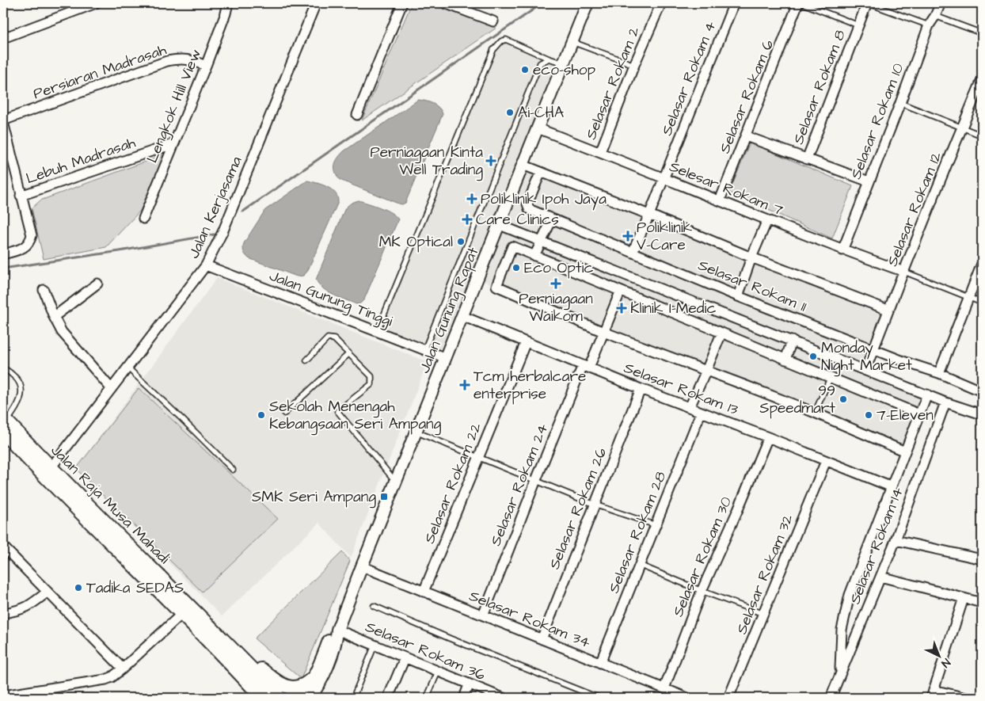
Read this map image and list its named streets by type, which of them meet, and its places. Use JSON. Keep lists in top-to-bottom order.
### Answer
{
  "streets": {
    "main road": ["Jalan Raja Musa Mahadi"],
    "street": [
      "Persiaran Madrasah",
      "Selasar Rokam 4",
      "Selasar Rokam 2",
      "Selasar Rokam 8",
      "Selasar Rokam 6",
      "Lengkok Hill View",
      "Selasar Rokam 10",
      "Lebuh Madrasah",
      "Selesar Rokam 7",
      "Jalan Kerjasama",
      "Selasar Rokam 12",
      "Selasar Rokam 11",
      "Jalan Gunung Tinggi",
      "Jalan Gunung Rapat",
      "Selasar Rokam 13",
      "Selasar Rokam 22",
      "Selasar Rokam 24",
      "Selasar Rokam 26",
      "Selasar Rokam 28",
      "Selasar Rokam 14",
      "Selasar Rokam 30",
      "Selasar Rokam 32",
      "Selasar Rokam 34",
      "Selasar Rokam 36"
    ]
  },
  "crossings": [
    ["Persiaran Madrasah", "Lengkok Hill View"],
    ["Selasar Rokam 4", "Selesar Rokam 7"],
    ["Selasar Rokam 4", "Selasar Rokam 11"],
    ["Selasar Rokam 2", "Selesar Rokam 7"],
    ["Selasar Rokam 6", "Selesar Rokam 7"],
    ["Lengkok Hill View", "Lebuh Madrasah"],
    ["Selasar Rokam 10", "Selesar Rokam 7"],
    ["Selesar Rokam 7", "Selasar Rokam 12"],
    ["Selesar Rokam 7", "Jalan Gunung Rapat"],
    ["Jalan Kerjasama", "Jalan Gunung Tinggi"],
    ["Jalan Kerjasama", "Jalan Raja Musa Mahadi"],
    ["Selasar Rokam 12", "Selasar Rokam 11"],
    ["Jalan Gunung Tinggi", "Jalan Gunung Rapat"],
    ["Jalan Gunung Rapat", "Selasar Rokam 13"],
    ["Jalan Gunung Rapat", "Selasar Rokam 34"],
    ["Jalan Gunung Rapat", "Selasar Rokam 36"],
    ["Selasar Rokam 13", "Selasar Rokam 22"],
    ["Selasar Rokam 13", "Selasar Rokam 24"],
    ["Selasar Rokam 13", "Selasar Rokam 26"],
    ["Selasar Rokam 13", "Selasar Rokam 28"],
    ["Selasar Rokam 13", "Selasar Rokam 30"],
    ["Selasar Rokam 13", "Selasar Rokam 32"],
    ["Selasar Rokam 22", "Selasar Rokam 34"],
    ["Selasar Rokam 24", "Selasar Rokam 34"],
    ["Selasar Rokam 26", "Selasar Rokam 34"],
    ["Selasar Rokam 28", "Selasar Rokam 34"],
    ["Selasar Rokam 30", "Selasar Rokam 34"]
  ],
  "places": {
    "other": [
      "eco-shop",
      "Ai-CHA",
      "MK Optical",
      "Eco Optic",
      "Monday Night Market",
      "99 Speedmart",
      "Sekolah Menengah Kebangsaan Seri Ampang",
      "7-Eleven",
      "Tadika SEDAS"
    ],
    "health": [
      "Perniagaan Kinta Well Trading",
      "Poliklinik Ipoh Jaya",
      "Care Clinics",
      "Poliklinik V-Care",
      "Perniagaan Waikom",
      "Klinik I-Medic",
      "Tcm herbalcare enterprise"
    ],
    "transit": ["SMK Seri Ampang"]
  },
  "north": "bottom right"
}
